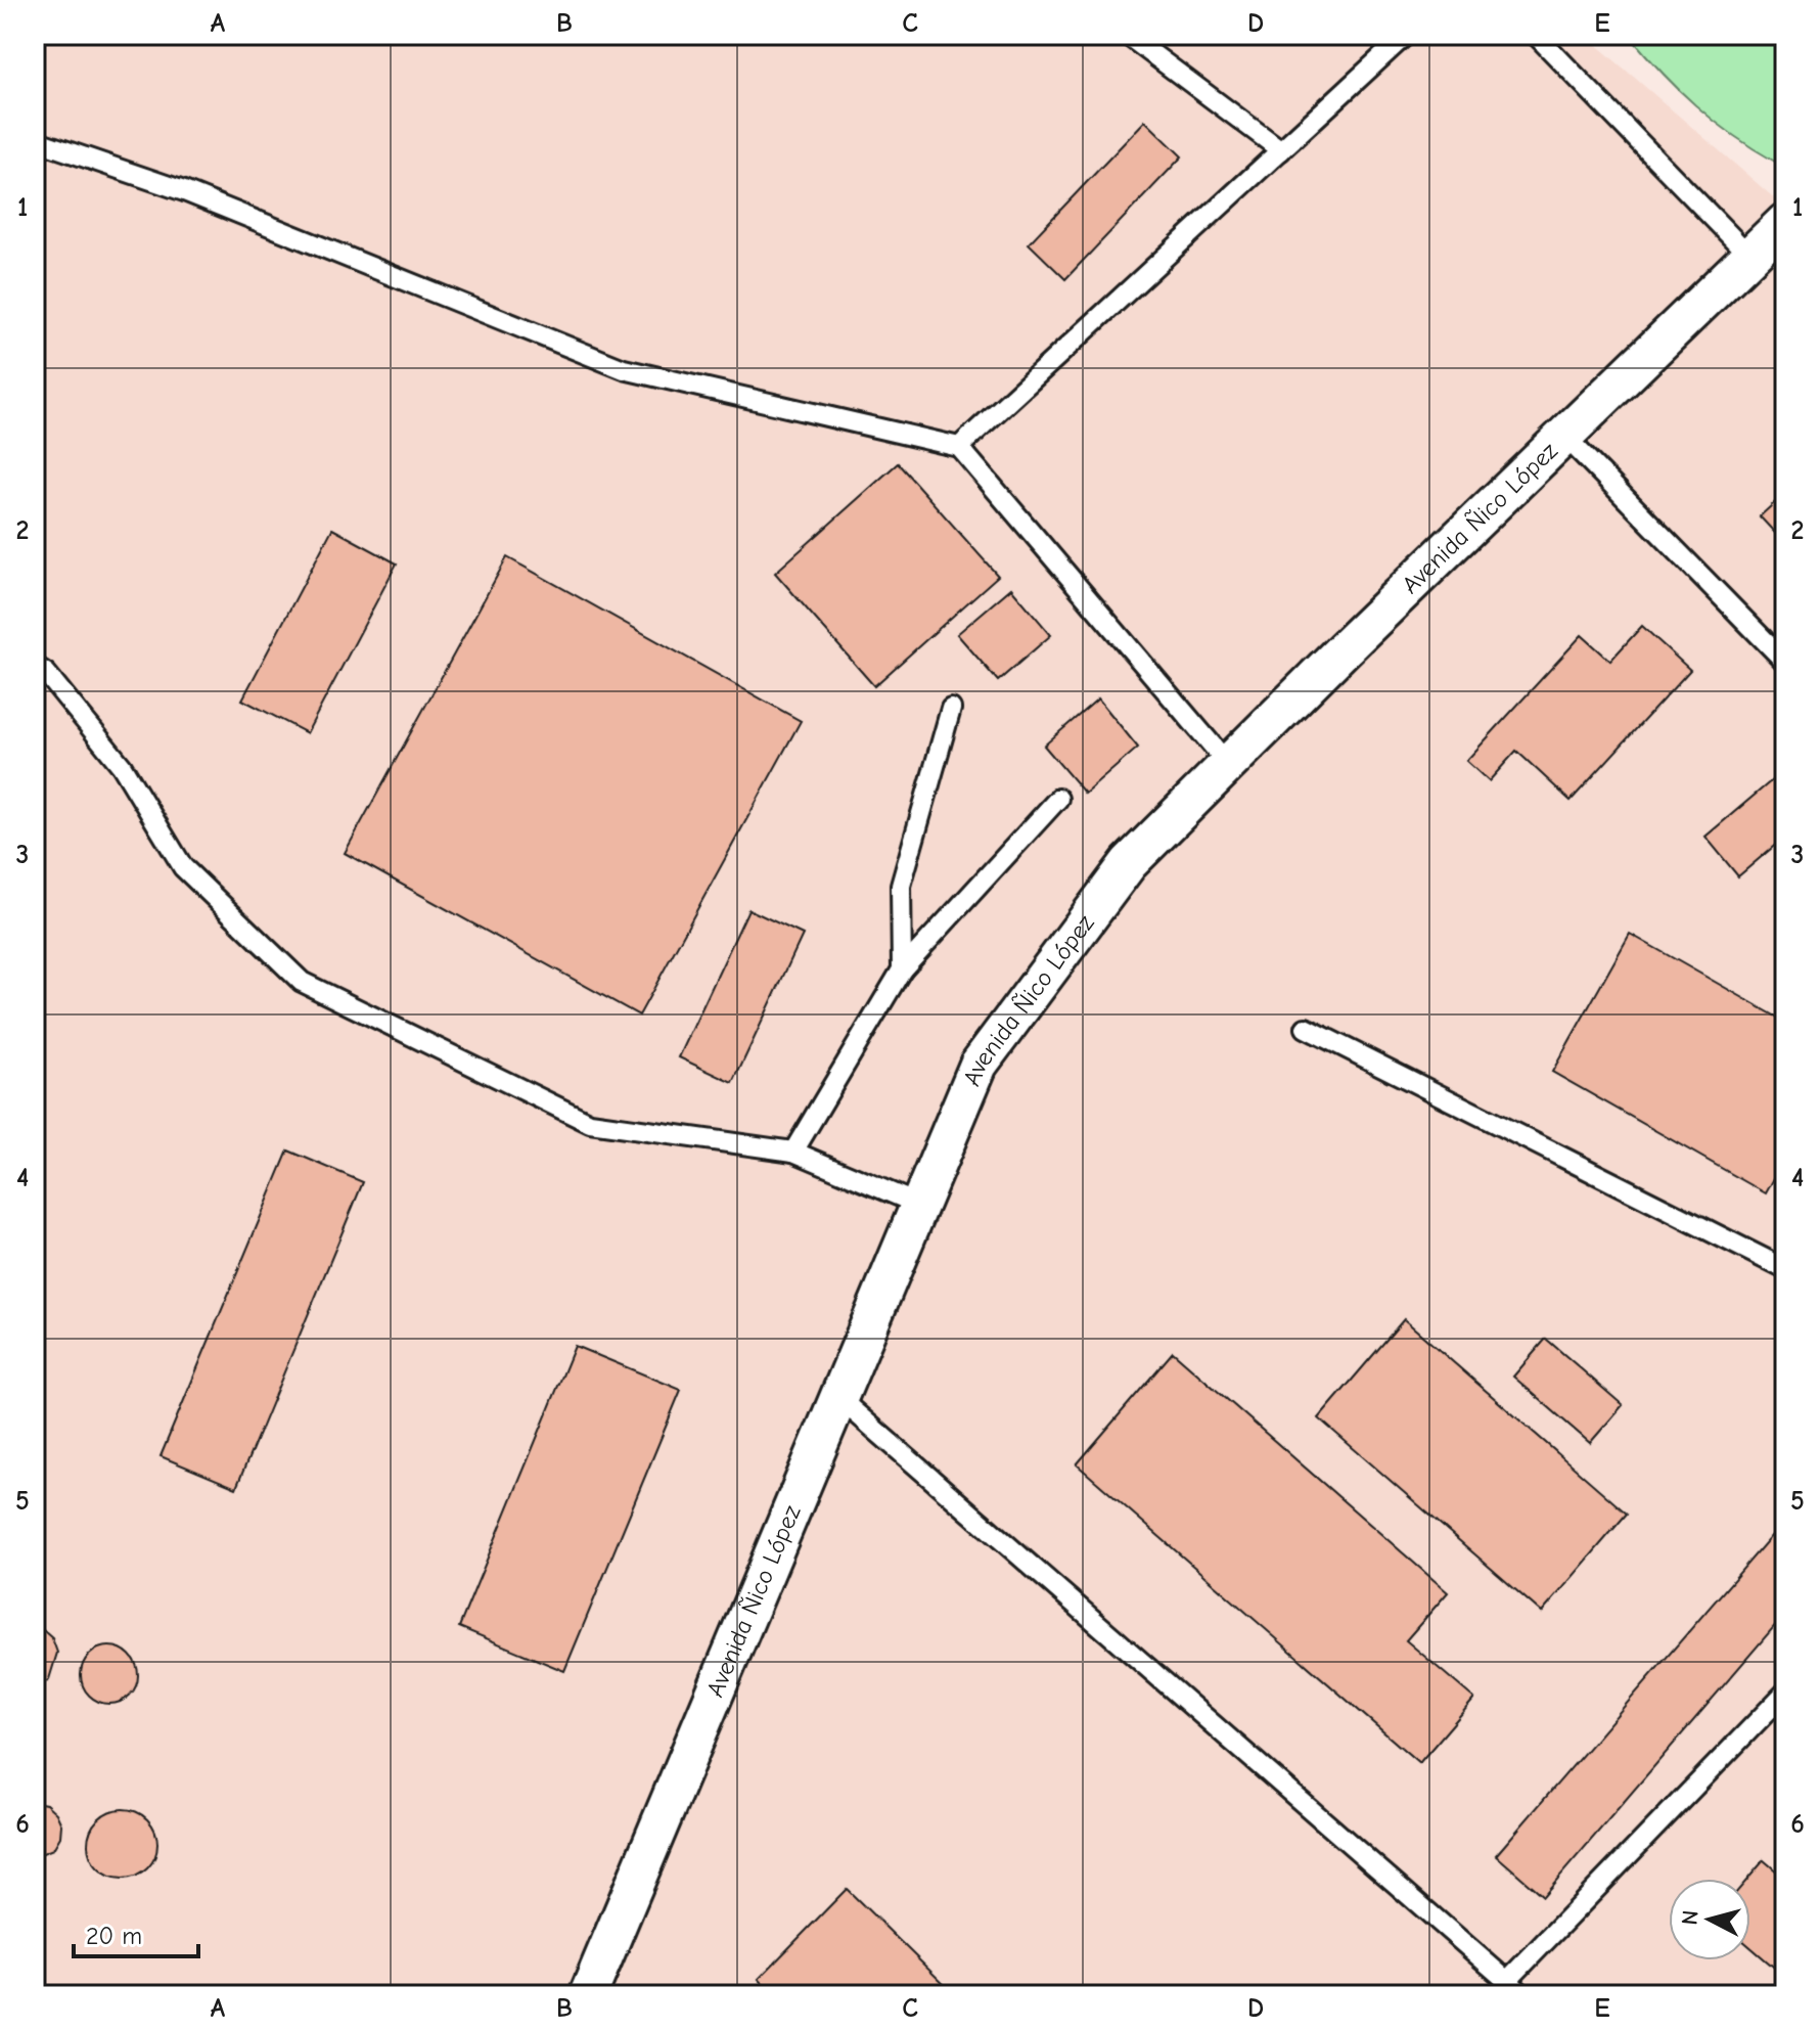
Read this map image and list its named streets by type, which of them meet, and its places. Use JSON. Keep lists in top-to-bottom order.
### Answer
{
  "streets": {
    "street": ["Avenida Ñico López"]
  },
  "scale_bar": "20 m",
  "north": "left",
  "grid": {
    "columns": [
      "A",
      "B",
      "C",
      "D",
      "E"
    ],
    "rows": [
      "1",
      "2",
      "3",
      "4",
      "5",
      "6"
    ]
  }
}
